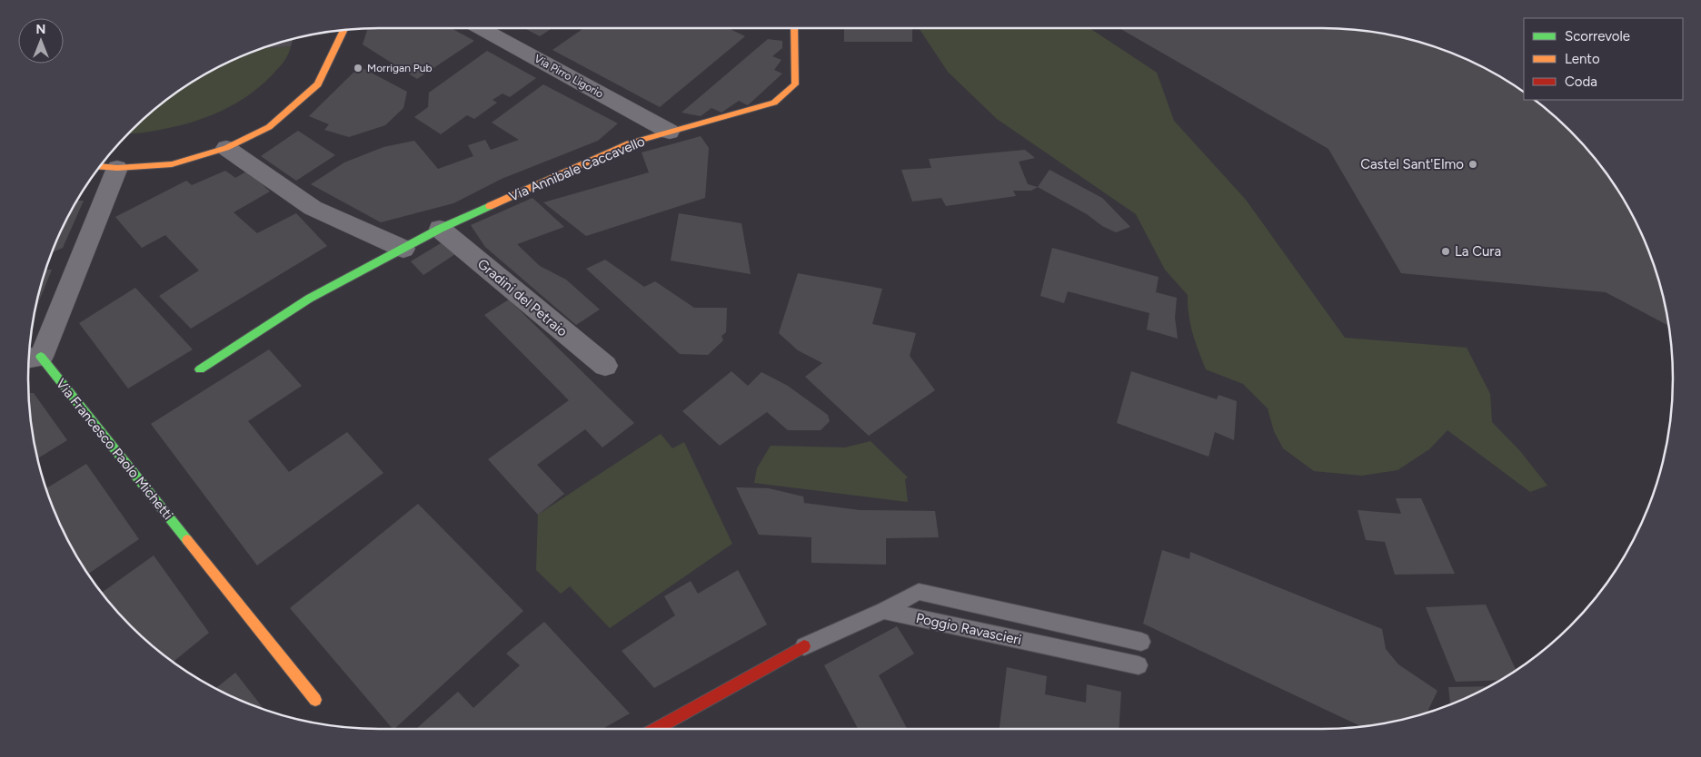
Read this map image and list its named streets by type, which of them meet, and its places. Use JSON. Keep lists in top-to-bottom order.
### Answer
{
  "streets": {
    "street": [
      "Via Pirro Ligorio",
      "Via Annibale Caccavello",
      "Gradini del Petraio",
      "Via Francesco Paolo Michetti"
    ],
    "lane": ["Poggio Ravascieri"]
  },
  "crossings": [
    ["Via Pirro Ligorio", "Via Annibale Caccavello"],
    ["Via Annibale Caccavello", "Gradini del Petraio"]
  ],
  "places": ["Morrigan Pub", "Castel Sant'Elmo", "La Cura"],
  "legend": ["Scorrevole", "Lento", "Coda"],
  "north": "top"
}
